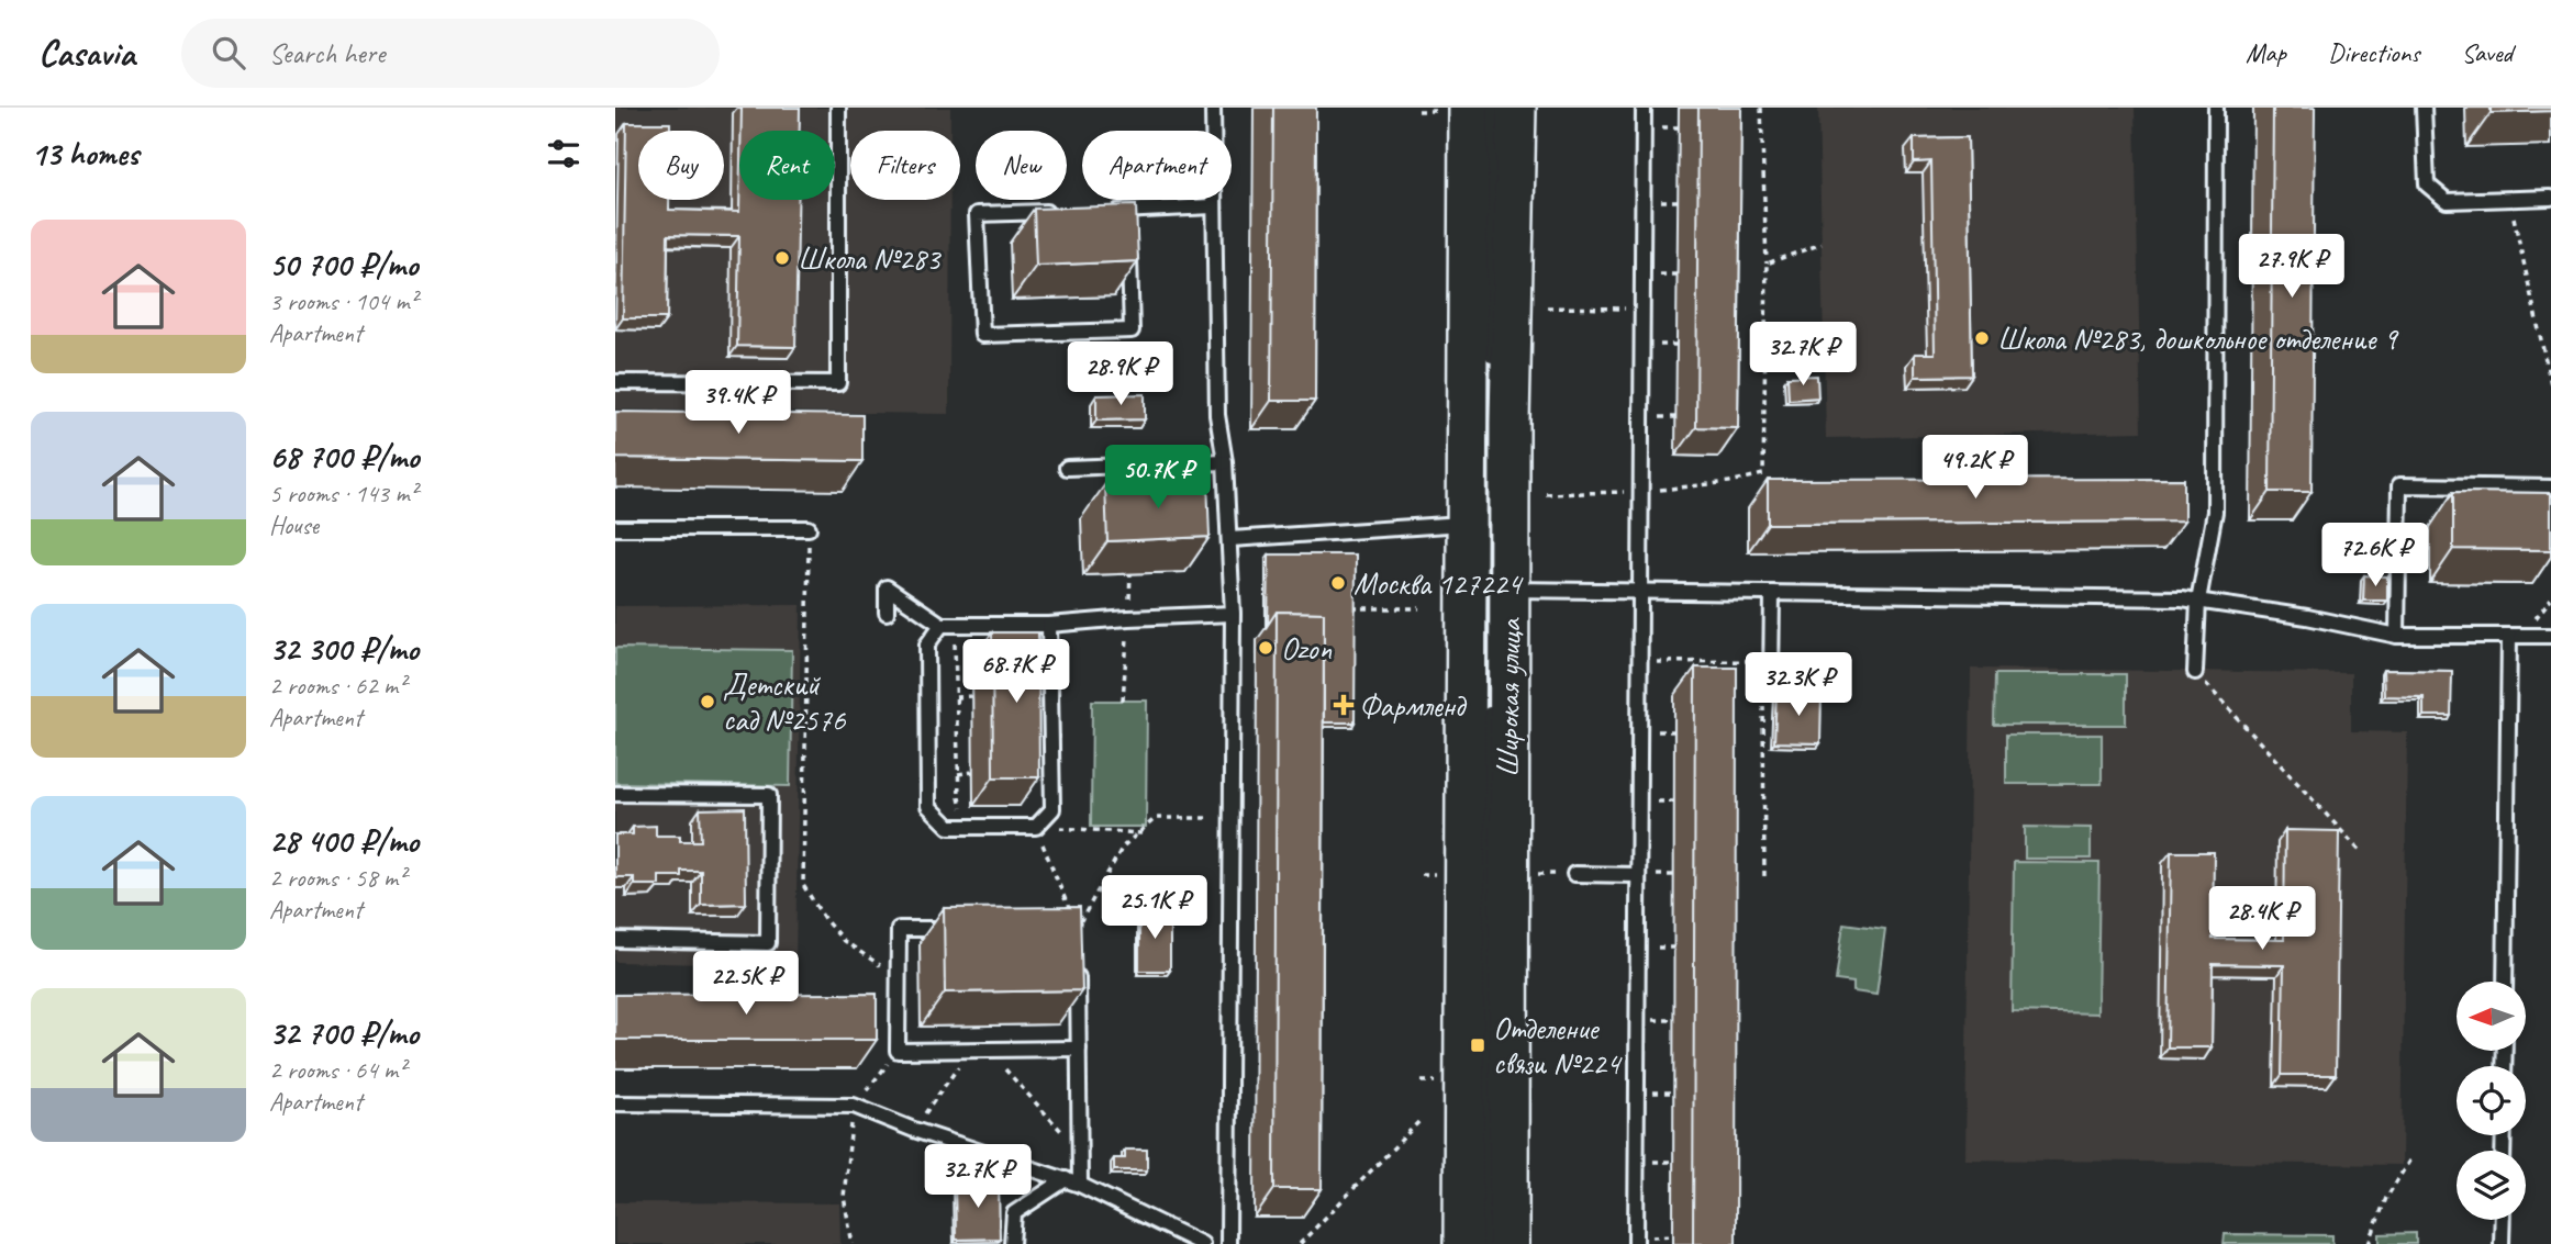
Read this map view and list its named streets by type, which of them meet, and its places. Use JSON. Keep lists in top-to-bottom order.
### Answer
{
  "streets": {
    "main road": ["Широкая улица"]
  },
  "places": {
    "other": [
      "Школа №283",
      "Школа №283, дошкольное отделение 9",
      "Москва 127224",
      "Ozon",
      "Детский сад №2576"
    ],
    "health": ["Фармленд"],
    "transit": ["Отделение связи №224"]
  },
  "north": "left",
  "page": {
    "header": "Casavia",
    "search": "Search here",
    "nav": ["Map", "Directions", "Saved"],
    "heading": "13 homes",
    "chip": [
      "Buy",
      "Rent",
      "Filters",
      "New",
      "Apartment"
    ],
    "list": [
      {
        "name": "50 700 ₽/mo",
        "note": "3 rooms · 104 m² · Apartment"
      },
      {
        "name": "68 700 ₽/mo",
        "note": "5 rooms · 143 m² · House"
      },
      {
        "name": "32 300 ₽/mo",
        "note": "2 rooms · 62 m² · Apartment"
      },
      {
        "name": "28 400 ₽/mo",
        "note": "2 rooms · 58 m² · Apartment"
      },
      {
        "name": "32 700 ₽/mo",
        "note": "2 rooms · 64 m² · Apartment"
      }
    ],
    "price": [
      "27.9K ₽",
      "32.7K ₽",
      "28.9K ₽",
      "39.4K ₽",
      "49.2K ₽",
      "50.7K ₽",
      "72.6K ₽",
      "68.7K ₽",
      "32.3K ₽",
      "25.1K ₽",
      "28.4K ₽",
      "22.5K ₽",
      "32.7K ₽"
    ]
  }
}
